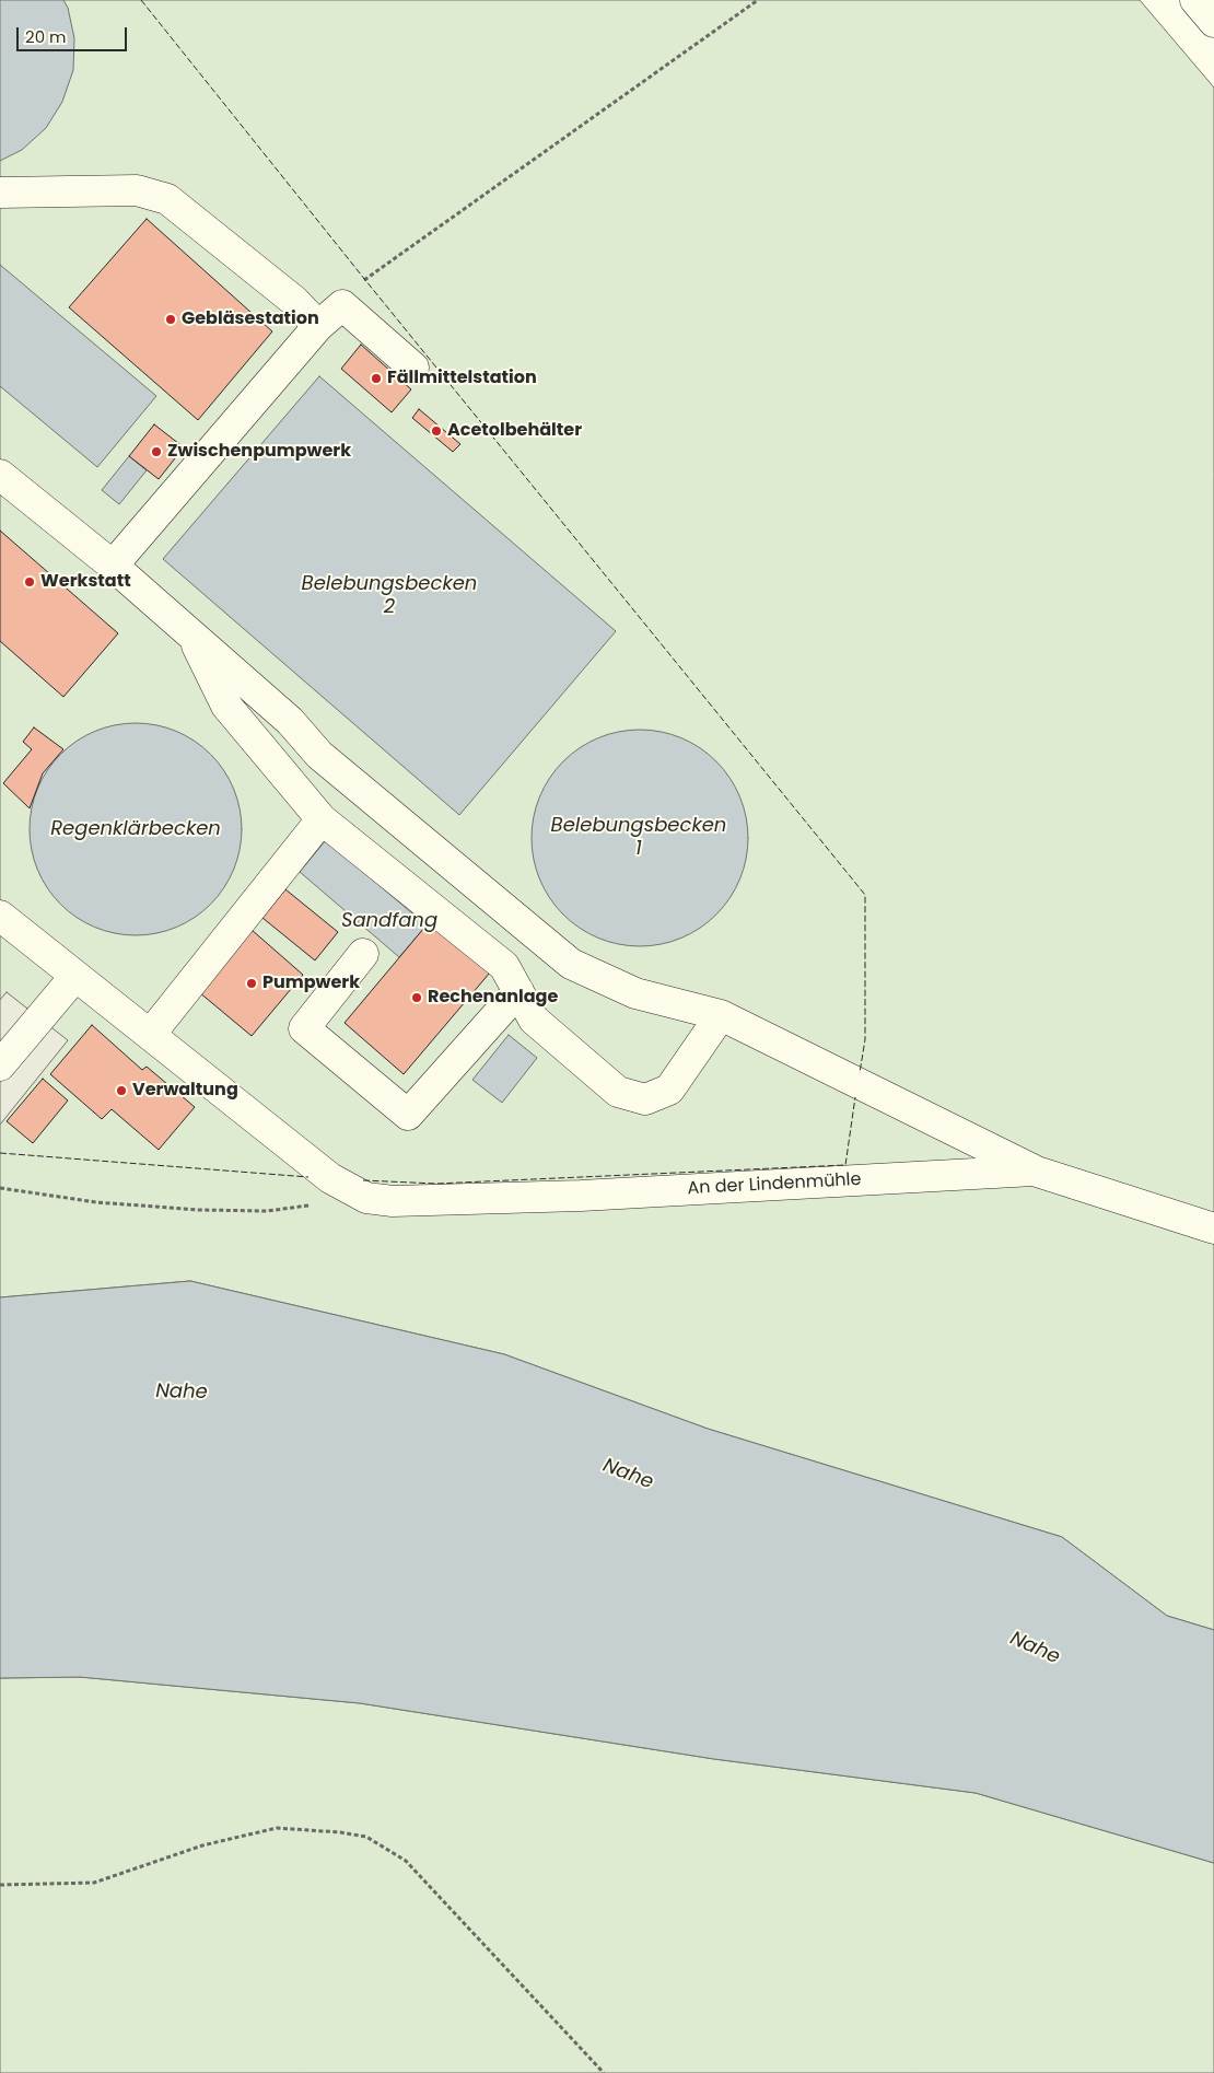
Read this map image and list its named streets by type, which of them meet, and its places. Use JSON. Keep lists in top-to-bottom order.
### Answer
{
  "streets": {
    "street": ["An der Lindenmühle"]
  },
  "water": [
    "Belebungsbecken 2",
    "Belebungsbecken 1",
    "Regenklärbecken",
    "Sandfang",
    "Nahe"
  ],
  "places": [
    "Gebläsestation",
    "Fällmittelstation",
    "Acetolbehälter",
    "Zwischenpumpwerk",
    "Werkstatt",
    "Pumpwerk",
    "Rechenanlage",
    "Verwaltung"
  ],
  "scale_bar": "20 m"
}
